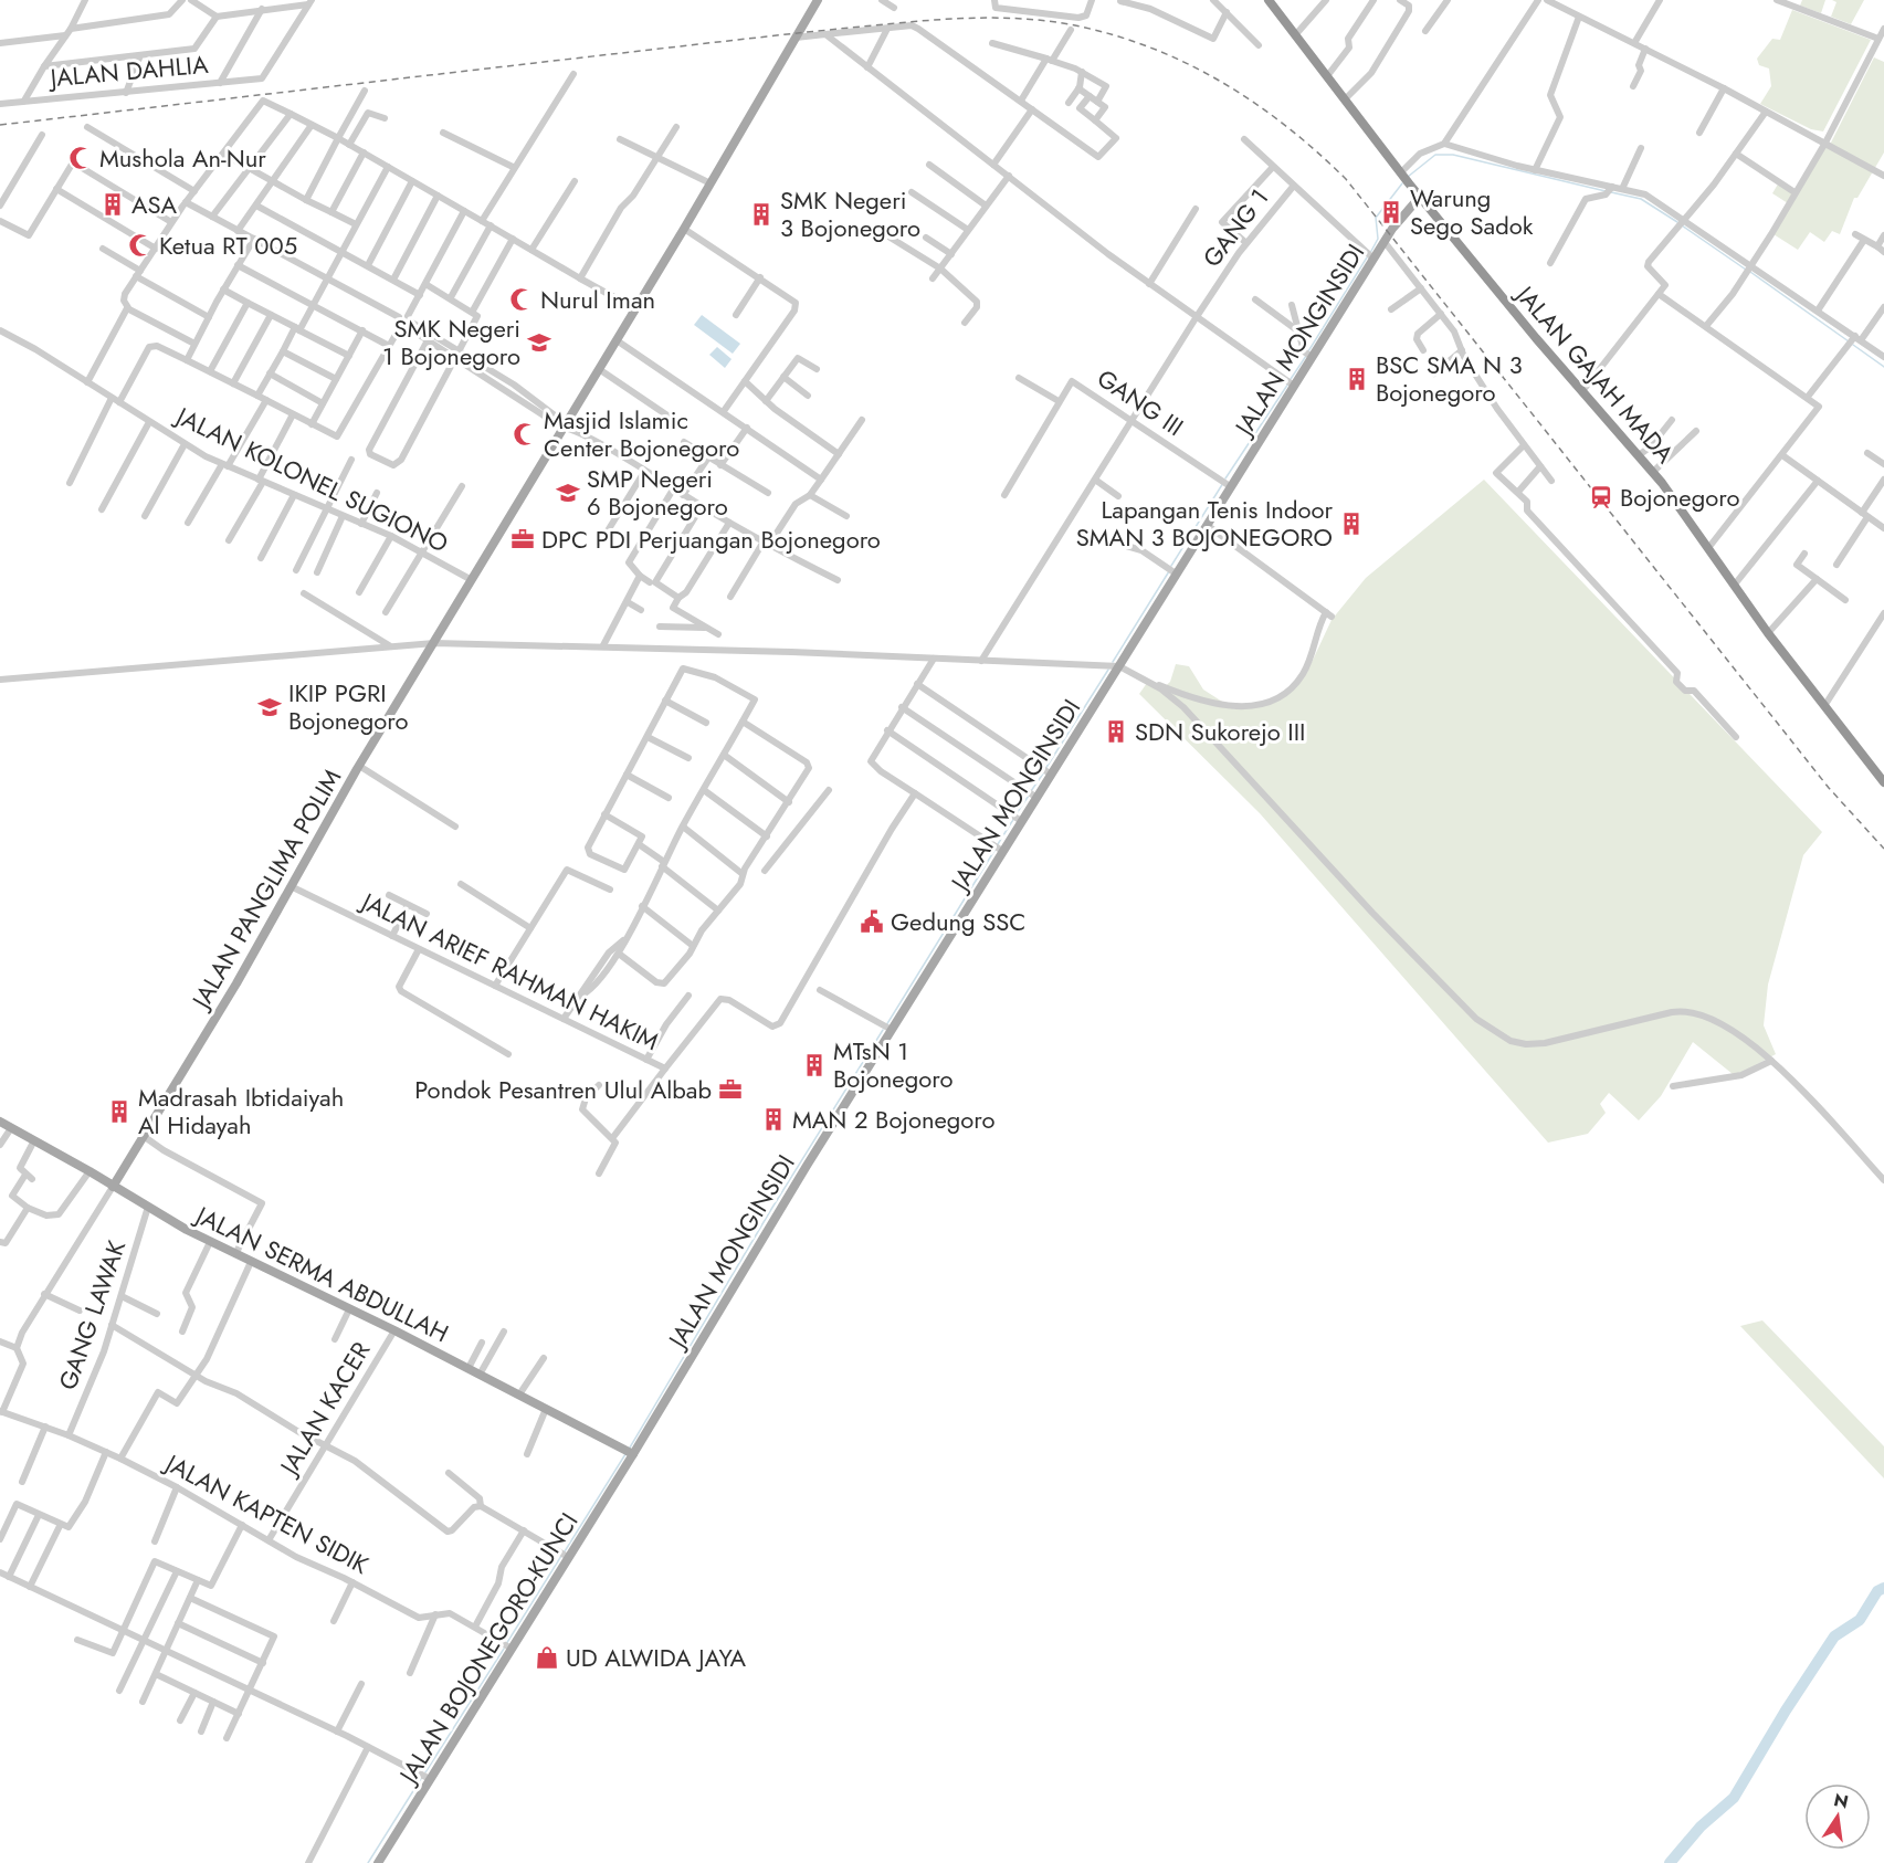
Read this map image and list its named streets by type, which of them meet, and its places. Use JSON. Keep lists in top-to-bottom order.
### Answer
{
  "streets": {
    "highway": ["JALAN GAJAH MADA"],
    "main road": [
      "JALAN MONGINSIDI",
      "JALAN PANGLIMA POLIM",
      "JALAN SERMA ABDULLAH",
      "JALAN BOJONEGORO-KUNCI"
    ],
    "street": [
      "JALAN DAHLIA",
      "GANG 1",
      "GANG III",
      "JALAN KOLONEL SUGIONO",
      "JALAN ARIEF RAHMAN HAKIM",
      "GANG LAWAK",
      "JALAN KACER",
      "JALAN KAPTEN SIDIK"
    ]
  },
  "crossings": [
    ["GANG 1", "JALAN MONGINSIDI"],
    ["GANG 1", "GANG III"],
    ["JALAN MONGINSIDI", "JALAN GAJAH MADA"],
    ["JALAN MONGINSIDI", "GANG III"],
    ["JALAN MONGINSIDI", "JALAN SERMA ABDULLAH"],
    ["JALAN MONGINSIDI", "JALAN BOJONEGORO-KUNCI"],
    ["JALAN KOLONEL SUGIONO", "JALAN PANGLIMA POLIM"],
    ["JALAN PANGLIMA POLIM", "JALAN ARIEF RAHMAN HAKIM"],
    ["JALAN PANGLIMA POLIM", "JALAN SERMA ABDULLAH"],
    ["JALAN SERMA ABDULLAH", "GANG LAWAK"],
    ["JALAN SERMA ABDULLAH", "JALAN KACER"],
    ["JALAN SERMA ABDULLAH", "JALAN BOJONEGORO-KUNCI"],
    ["GANG LAWAK", "JALAN KAPTEN SIDIK"],
    ["JALAN KACER", "JALAN KAPTEN SIDIK"],
    ["JALAN KAPTEN SIDIK", "JALAN BOJONEGORO-KUNCI"]
  ],
  "places": {
    "mosque": [
      "Mushola An-Nur",
      "Ketua RT 005",
      "Nurul Iman",
      "Masjid Islamic Center Bojonegoro"
    ],
    "building": [
      "ASA",
      "Warung Sego Sadok",
      "SMK Negeri 3 Bojonegoro",
      "BSC SMA N 3 Bojonegoro",
      "Lapangan Tenis Indoor SMAN 3 BOJONEGORO",
      "SDN Sukorejo III",
      "MTsN 1 Bojonegoro",
      "Madrasah Ibtidaiyah Al Hidayah",
      "MAN 2 Bojonegoro"
    ],
    "school or university": ["SMK Negeri 1 Bojonegoro", "SMP Negeri 6 Bojonegoro", "IKIP PGRI Bojonegoro"],
    "station": ["Bojonegoro"],
    "office": ["DPC PDI Perjuangan Bojonegoro", "Pondok Pesantren Ulul Albab"],
    "public building": ["Gedung SSC"],
    "shop": ["UD ALWIDA JAYA"]
  },
  "north": "top"
}
